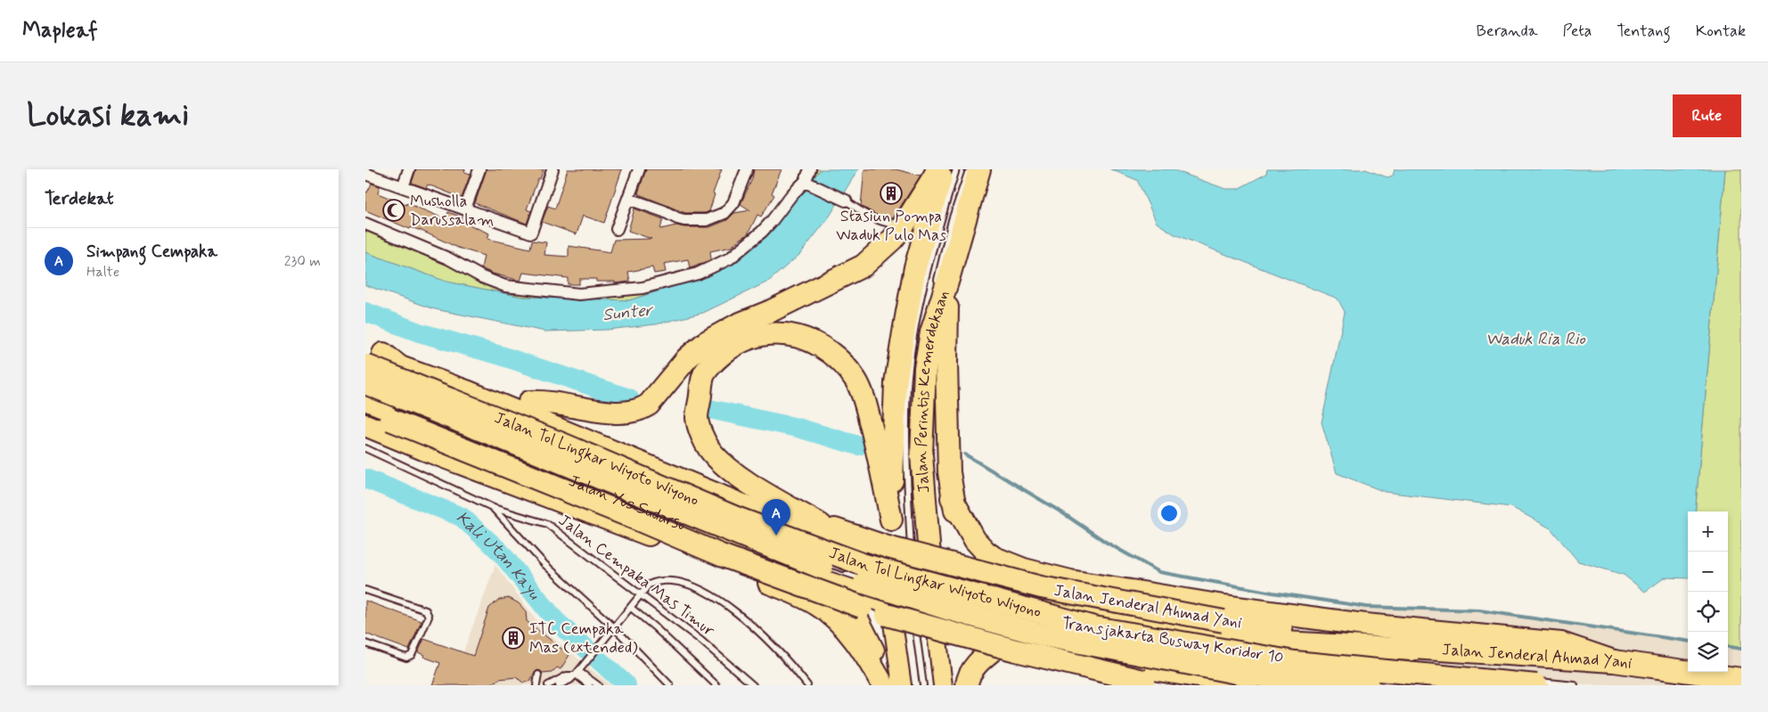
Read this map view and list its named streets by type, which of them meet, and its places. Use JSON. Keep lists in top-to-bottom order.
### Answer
{
  "streets": {
    "highway": [
      "Jalan Perintis Kemerdekaan",
      "Jalan Tol Lingkar Wiyoto Wiyono",
      "Jalan Yos Sudarso",
      "Jalan Jenderal Ahmad Yani"
    ],
    "lane": ["Jalan Cempaka Mas Timur", "Transjakarta Busway Koridor 10"]
  },
  "crossings": [
    ["Jalan Perintis Kemerdekaan", "Jalan Yos Sudarso"],
    ["Jalan Perintis Kemerdekaan", "Jalan Jenderal Ahmad Yani"],
    ["Jalan Perintis Kemerdekaan", "Transjakarta Busway Koridor 10"],
    ["Jalan Tol Lingkar Wiyoto Wiyono", "Transjakarta Busway Koridor 10"],
    ["Jalan Yos Sudarso", "Jalan Jenderal Ahmad Yani"],
    ["Jalan Yos Sudarso", "Transjakarta Busway Koridor 10"],
    ["Jalan Jenderal Ahmad Yani", "Transjakarta Busway Koridor 10"]
  ],
  "water": ["Sunter", "Waduk Ria Rio", "Kali Utan Kayu"],
  "places": {
    "building": ["Stasiun Pompa Waduk Pulo Mas", "ITC Cempaka Mas (extended)"],
    "mosque": ["Musholla Darussalam"]
  },
  "page": {
    "header": "Mapleaf",
    "nav": [
      "Beranda",
      "Peta",
      "Tentang",
      "Kontak"
    ],
    "buttons": "Rute",
    "title": "Lokasi kami",
    "heading": "Terdekat",
    "list": [
      {
        "mark": "A",
        "name": "Simpang Cempaka",
        "note": "Halte",
        "value": "230 m"
      }
    ],
    "pins": "A",
    "map_buttons": ["+", "−"]
  }
}
